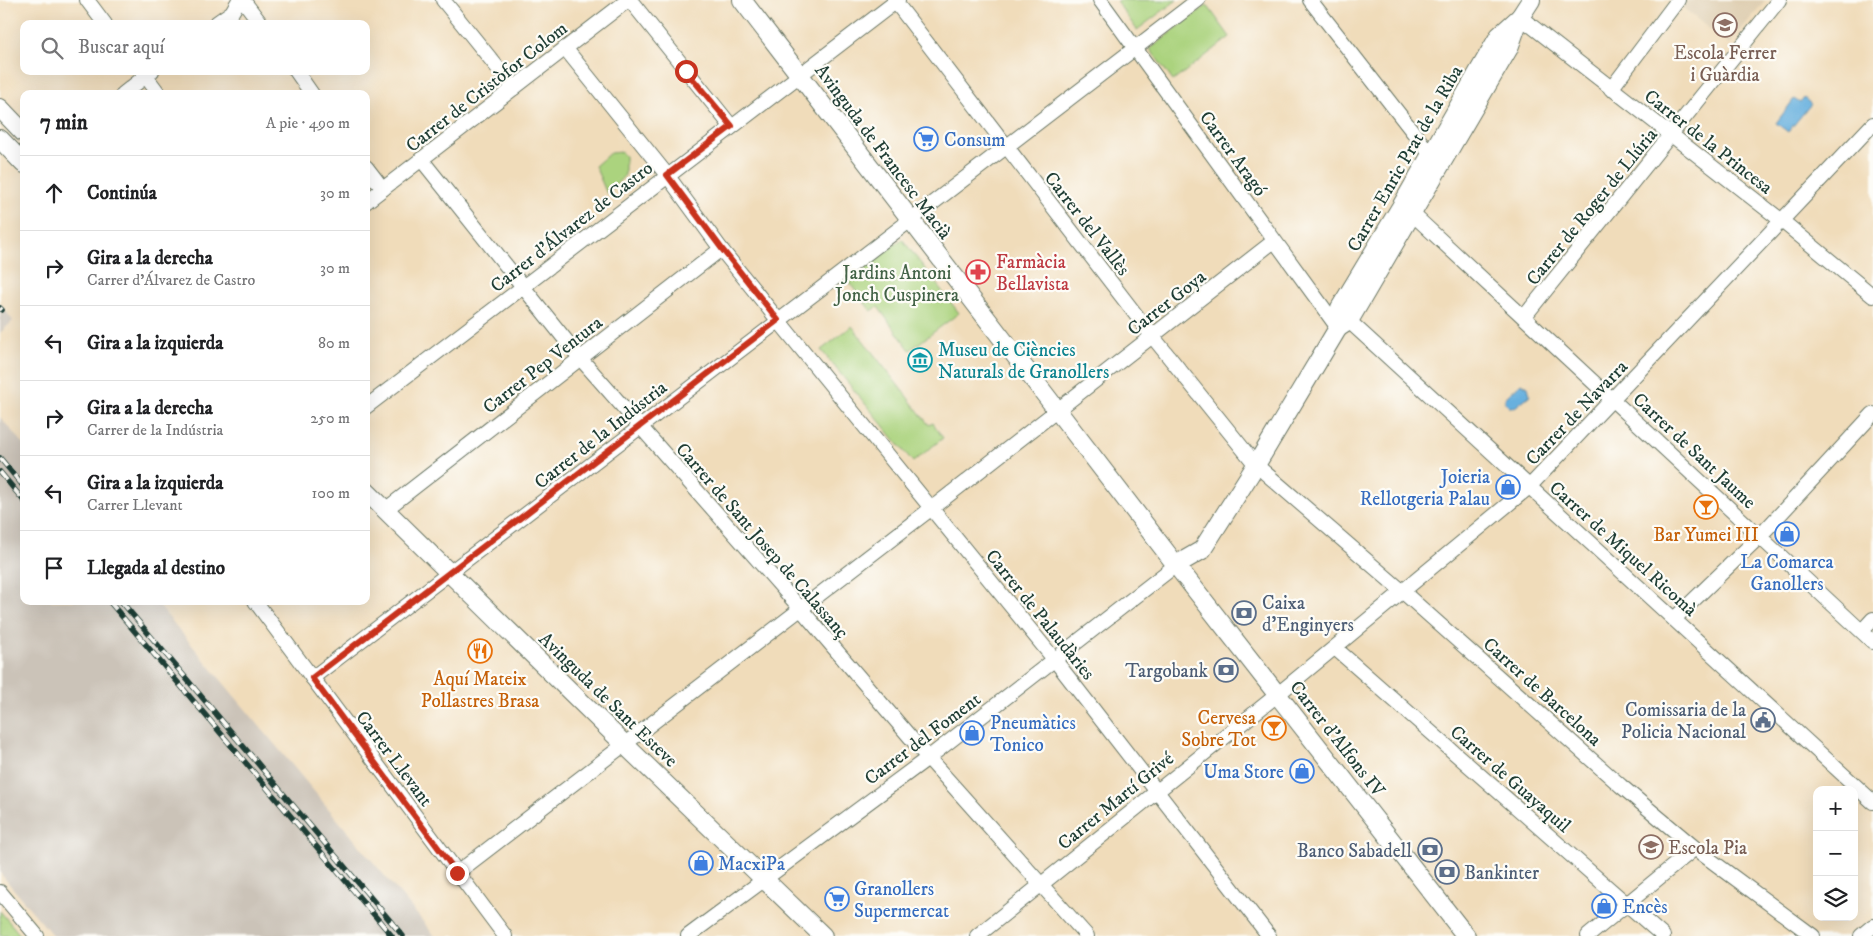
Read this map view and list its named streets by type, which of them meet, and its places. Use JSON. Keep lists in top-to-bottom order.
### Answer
{
  "streets": {
    "street": [
      "Carrer de Cristòfor Colom",
      "Carrer de la Princesa",
      "Avinguda de Francesc Macià",
      "Carrer Aragó",
      "Carrer Enric Prat de la Riba",
      "Carrer de Roger de Llúria",
      "Carrer del Vallès",
      "Carrer d'Álvarez de Castro",
      "Carrer Goya",
      "Carrer Pep Ventura",
      "Carrer de Navarra",
      "Carrer de la Indústria",
      "Carrer de Sant Jaume",
      "Carrer de Sant Josep de Calassanç",
      "Carrer de Miquel Ricomà",
      "Carrer de Palaudàries",
      "Carrer de Barcelona",
      "Avinguda de Sant Esteve",
      "Carrer del Foment",
      "Carrer d'Alfons IV",
      "Carrer Llevant",
      "Carrer de Guayaquil",
      "Carrer Martí Grivé"
    ]
  },
  "crossings": [
    ["Carrer de Cristòfor Colom", "Carrer de Sant Josep de Calassanç"],
    ["Carrer de Cristòfor Colom", "Carrer de Palaudàries"],
    ["Carrer de la Princesa", "Carrer Enric Prat de la Riba"],
    ["Carrer de la Princesa", "Carrer de Roger de Llúria"],
    ["Carrer de la Princesa", "Carrer de Navarra"],
    ["Avinguda de Francesc Macià", "Carrer Enric Prat de la Riba"],
    ["Avinguda de Francesc Macià", "Carrer d'Álvarez de Castro"],
    ["Avinguda de Francesc Macià", "Carrer Goya"],
    ["Avinguda de Francesc Macià", "Carrer de la Indústria"],
    ["Avinguda de Francesc Macià", "Carrer del Foment"],
    ["Avinguda de Francesc Macià", "Carrer d'Alfons IV"],
    ["Carrer Aragó", "Carrer Enric Prat de la Riba"],
    ["Carrer Aragó", "Carrer Goya"],
    ["Carrer Aragó", "Carrer de la Indústria"],
    ["Carrer Aragó", "Carrer de Miquel Ricomà"],
    ["Carrer Enric Prat de la Riba", "Carrer del Vallès"],
    ["Carrer Enric Prat de la Riba", "Carrer de Sant Jaume"],
    ["Carrer Enric Prat de la Riba", "Carrer de Miquel Ricomà"],
    ["Carrer Enric Prat de la Riba", "Carrer de Barcelona"],
    ["Carrer Enric Prat de la Riba", "Carrer del Foment"],
    ["Carrer Enric Prat de la Riba", "Carrer d'Alfons IV"],
    ["Carrer de Roger de Llúria", "Carrer de Sant Jaume"],
    ["Carrer del Vallès", "Carrer d'Álvarez de Castro"],
    ["Carrer del Vallès", "Carrer Goya"],
    ["Carrer del Vallès", "Carrer de la Indústria"],
    ["Carrer del Vallès", "Carrer de Barcelona"],
    ["Carrer d'Álvarez de Castro", "Carrer de Sant Josep de Calassanç"],
    ["Carrer d'Álvarez de Castro", "Carrer de Palaudàries"],
    ["Carrer Goya", "Carrer de Sant Josep de Calassanç"],
    ["Carrer Goya", "Carrer de Palaudàries"],
    ["Carrer Goya", "Avinguda de Sant Esteve"],
    ["Carrer Goya", "Carrer Llevant"],
    ["Carrer Pep Ventura", "Carrer de Sant Josep de Calassanç"],
    ["Carrer Pep Ventura", "Carrer de Palaudàries"],
    ["Carrer Pep Ventura", "Avinguda de Sant Esteve"],
    ["Carrer de Navarra", "Carrer de Sant Jaume"],
    ["Carrer de Navarra", "Carrer de Miquel Ricomà"],
    ["Carrer de Navarra", "Carrer de Barcelona"],
    ["Carrer de Navarra", "Carrer d'Alfons IV"],
    ["Carrer de Navarra", "Carrer de Guayaquil"],
    ["Carrer de Navarra", "Carrer Martí Grivé"],
    ["Carrer de la Indústria", "Carrer de Sant Josep de Calassanç"],
    ["Carrer de la Indústria", "Carrer de Palaudàries"],
    ["Carrer de la Indústria", "Avinguda de Sant Esteve"],
    ["Carrer de la Indústria", "Carrer Llevant"],
    ["Carrer de Sant Josep de Calassanç", "Carrer del Foment"],
    ["Carrer de Sant Josep de Calassanç", "Carrer Martí Grivé"],
    ["Carrer de Palaudàries", "Carrer del Foment"],
    ["Carrer de Palaudàries", "Carrer Martí Grivé"],
    ["Avinguda de Sant Esteve", "Carrer del Foment"],
    ["Carrer del Foment", "Carrer d'Alfons IV"],
    ["Carrer d'Alfons IV", "Carrer Martí Grivé"]
  ],
  "parks": ["Jardins Antoni Jonch Cuspinera"],
  "places": {
    "school or university": ["Escola Ferrer i Guàrdia", "Escola Pia"],
    "supermarket": ["Consum", "Granollers Supermercat"],
    "pharmacy": ["Farmàcia Bellavista"],
    "museum": ["Museu de Ciències Naturals de Granollers"],
    "shop": [
      "Joieria Rellotgeria Palau",
      "La Comarca Ganollers",
      "Pneumàtics Tonico",
      "Uma Store",
      "MacxiPa",
      "Encès"
    ],
    "bar": ["Bar Yumei III", "Cervesa Sobre Tot"],
    "bank": [
      "Caixa d'Enginyers",
      "Targobank",
      "Banco Sabadell",
      "Bankinter"
    ],
    "restaurant": ["Aquí Mateix Pollastres Brasa"],
    "public building": ["Comissaria de la Policia Nacional"]
  },
  "page": {
    "search": "Buscar aquí",
    "heading": ["7 min", "A pie · 490 m"],
    "list": [
      ["Continúa", "30 m"],
      ["Gira a la derecha", "Carrer d'Álvarez de Castro", "30 m"],
      ["Gira a la izquierda", "80 m"],
      ["Gira a la derecha", "Carrer de la Indústria", "250 m"],
      ["Gira a la izquierda", "Carrer Llevant", "100 m"],
      "Llegada al destino"
    ],
    "map_buttons": ["+", "−"]
  }
}
